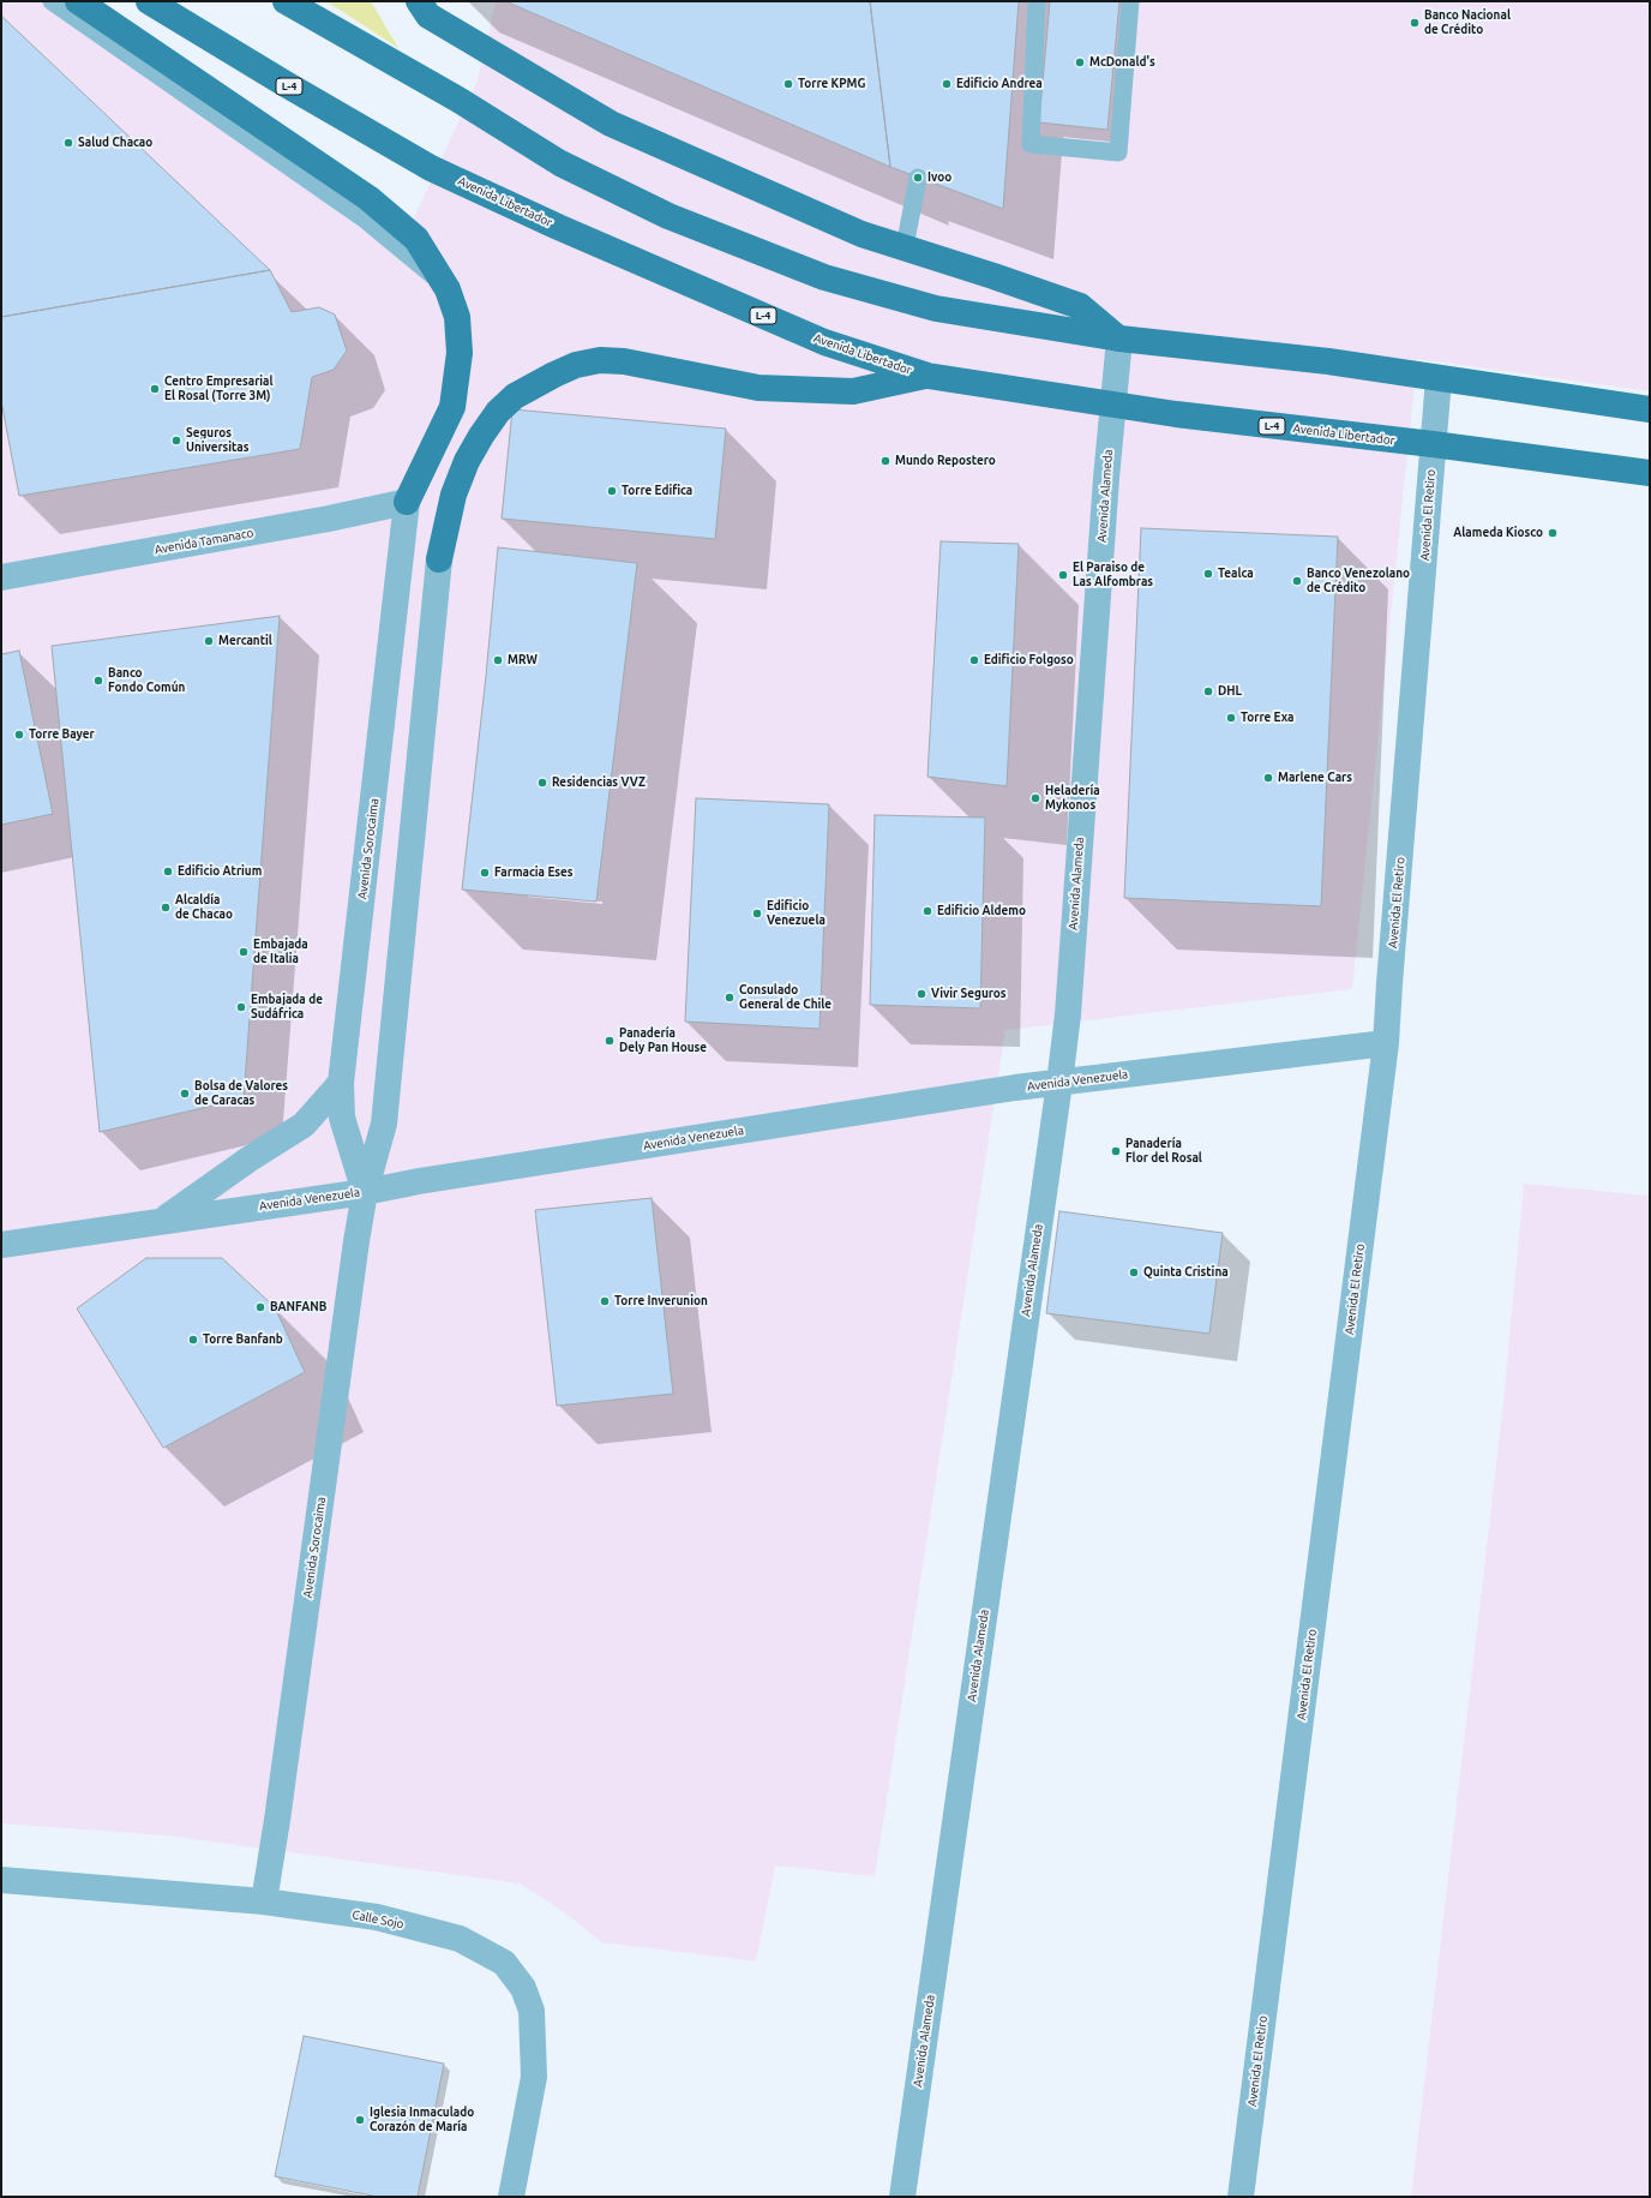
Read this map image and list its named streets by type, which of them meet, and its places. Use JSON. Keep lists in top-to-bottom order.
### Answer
{
  "streets": {
    "main road": ["L-4", "Avenida Libertador"],
    "street": [
      "Avenida Alameda",
      "Avenida El Retiro",
      "Avenida Tamanaco",
      "Avenida Sorocaima",
      "Avenida Venezuela",
      "Calle Sojo"
    ]
  },
  "crossings": [
    ["L-4", "Avenida Libertador"],
    ["L-4", "Avenida Sorocaima"],
    ["Avenida Libertador", "Avenida Alameda"],
    ["Avenida Libertador", "Avenida El Retiro"],
    ["Avenida Alameda", "Avenida Venezuela"],
    ["Avenida El Retiro", "Avenida Venezuela"],
    ["Avenida Tamanaco", "Avenida Sorocaima"],
    ["Avenida Sorocaima", "Avenida Venezuela"],
    ["Avenida Sorocaima", "Calle Sojo"]
  ],
  "places": [
    "Banco Nacional de Crédito",
    "McDonald's",
    "Torre KPMG",
    "Edificio Andrea",
    "Salud Chacao",
    "Ivoo",
    "Centro Empresarial El Rosal (Torre 3M)",
    "Seguros Universitas",
    "Mundo Repostero",
    "Torre Edifica",
    "Alameda Kiosco",
    "Tealca",
    "El Paraiso de Las Alfombras",
    "Banco Venezolano de Crédito",
    "Mercantil",
    "MRW",
    "Edificio Folgoso",
    "Banco Fondo Común",
    "DHL",
    "Torre Exa",
    "Torre Bayer",
    "Marlene Cars",
    "Residencias VVZ",
    "Heladería Mykonos",
    "Edificio Atrium",
    "Farmacia Eses",
    "Alcaldía de Chacao",
    "Edificio Aldemo",
    "Edificio Venezuela",
    "Embajada de Italia",
    "Vivir Seguros",
    "Consulado General de Chile",
    "Embajada de Sudáfrica",
    "Panadería Dely Pan House",
    "Bolsa de Valores de Caracas",
    "Panadería Flor del Rosal",
    "Quinta Cristina",
    "Torre Inverunion",
    "BANFANB",
    "Torre Banfanb",
    "Iglesia Inmaculado Corazón de María"
  ]
}
